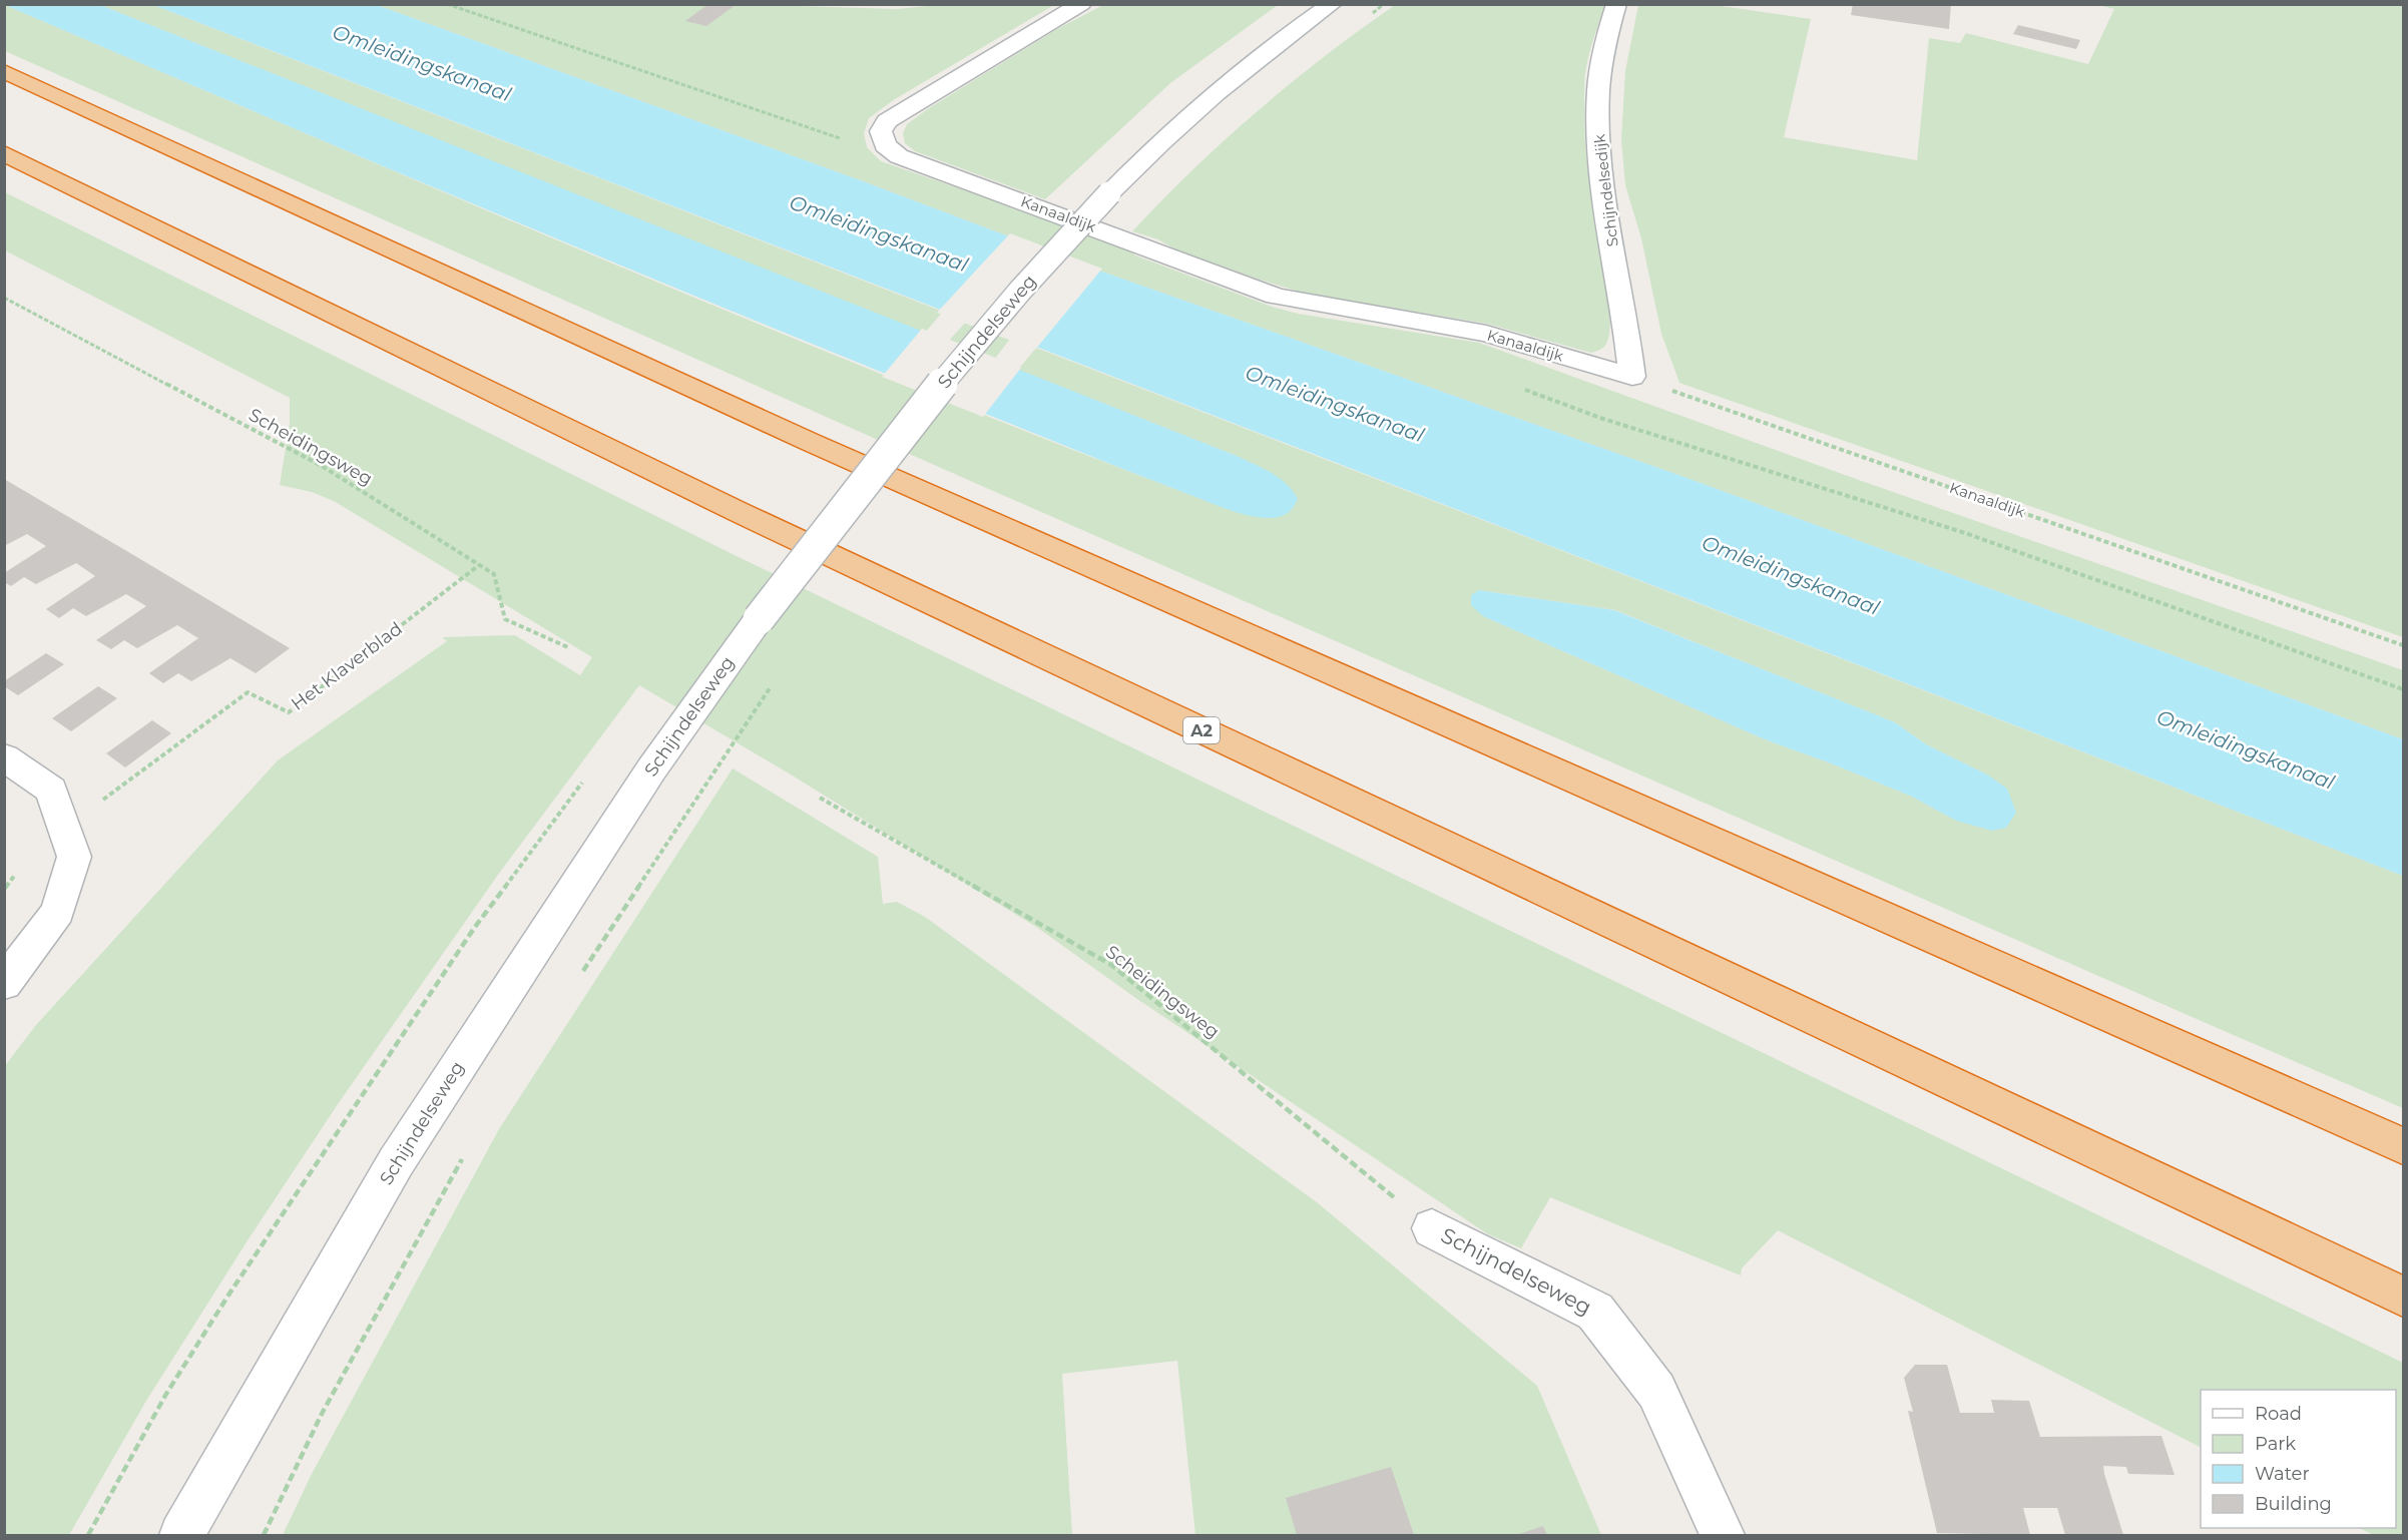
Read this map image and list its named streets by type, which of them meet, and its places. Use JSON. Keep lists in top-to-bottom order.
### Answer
{
  "streets": {
    "highway": ["A2"],
    "street": ["Schijndelsedijk", "Kanaaldijk", "Schijndelseweg"],
    "path": ["Scheidingsweg", "Het Klaverblad"]
  },
  "crossings": [
    ["Schijndelsedijk", "Kanaaldijk"],
    ["Schijndelseweg", "Scheidingsweg"],
    ["Scheidingsweg", "Het Klaverblad"]
  ],
  "water": ["Omleidingskanaal"],
  "legend": [
    "Road",
    "Park",
    "Water",
    "Building"
  ]
}
